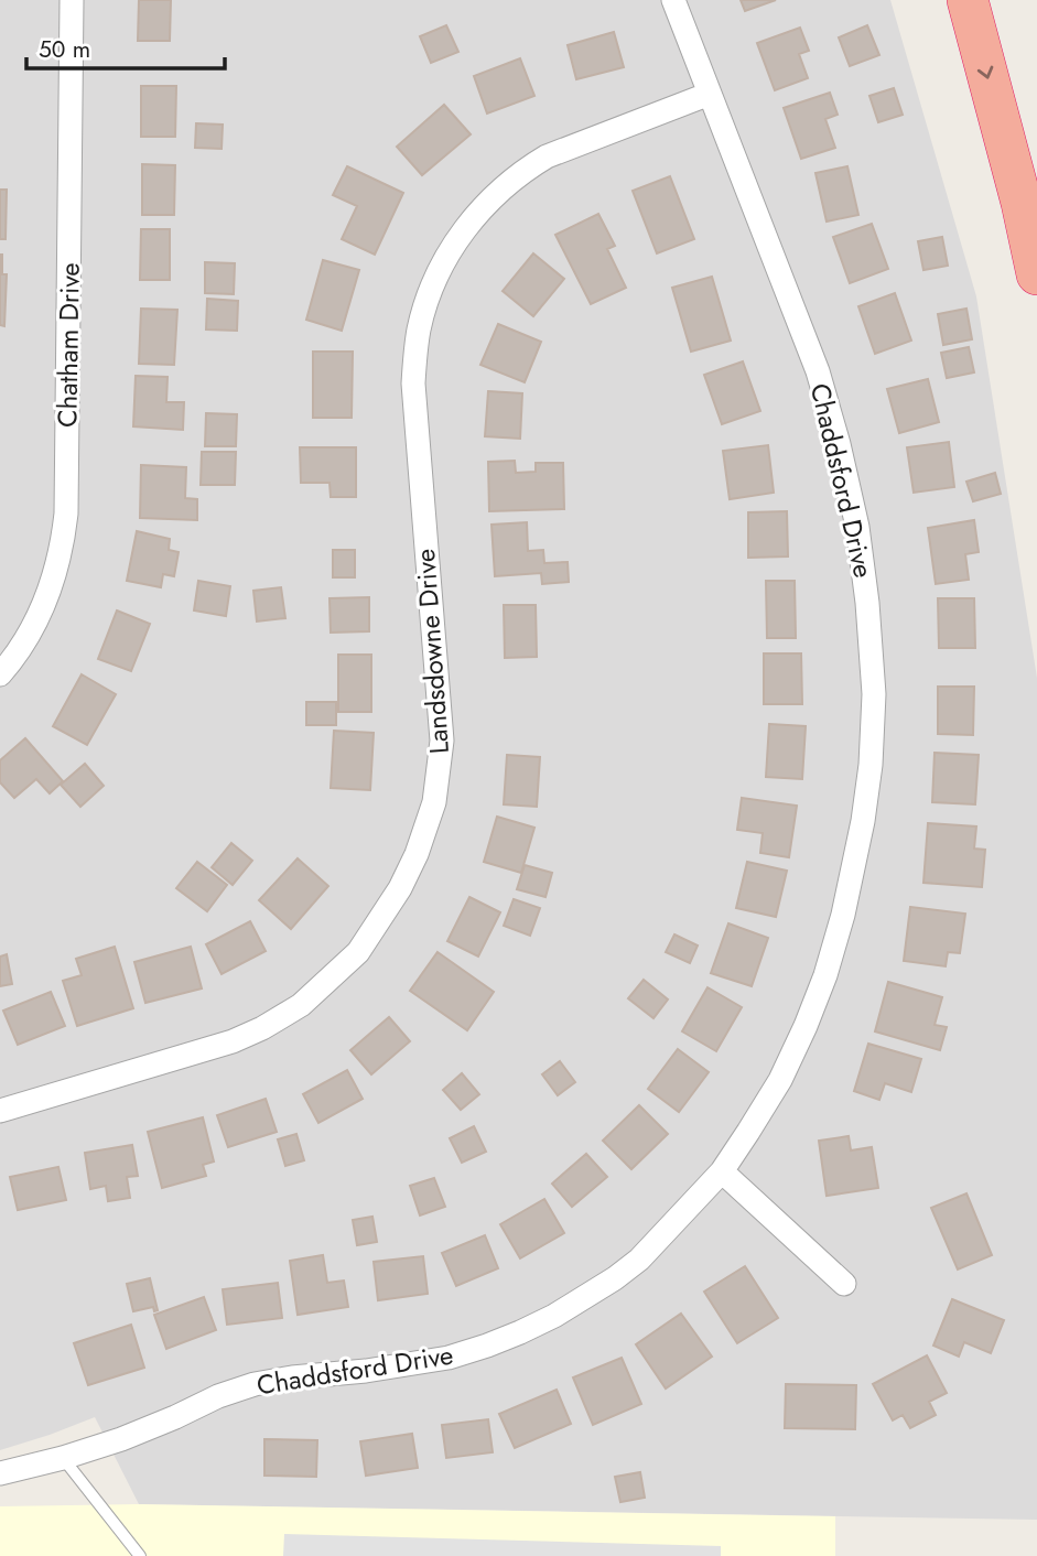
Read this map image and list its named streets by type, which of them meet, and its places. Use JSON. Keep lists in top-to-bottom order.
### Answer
{
  "streets": {
    "street": ["Chatham Drive", "Chaddsford Drive", "Landsdowne Drive"]
  },
  "crossings": [
    ["Chaddsford Drive", "Landsdowne Drive"]
  ],
  "scale_bar": "50 m"
}
